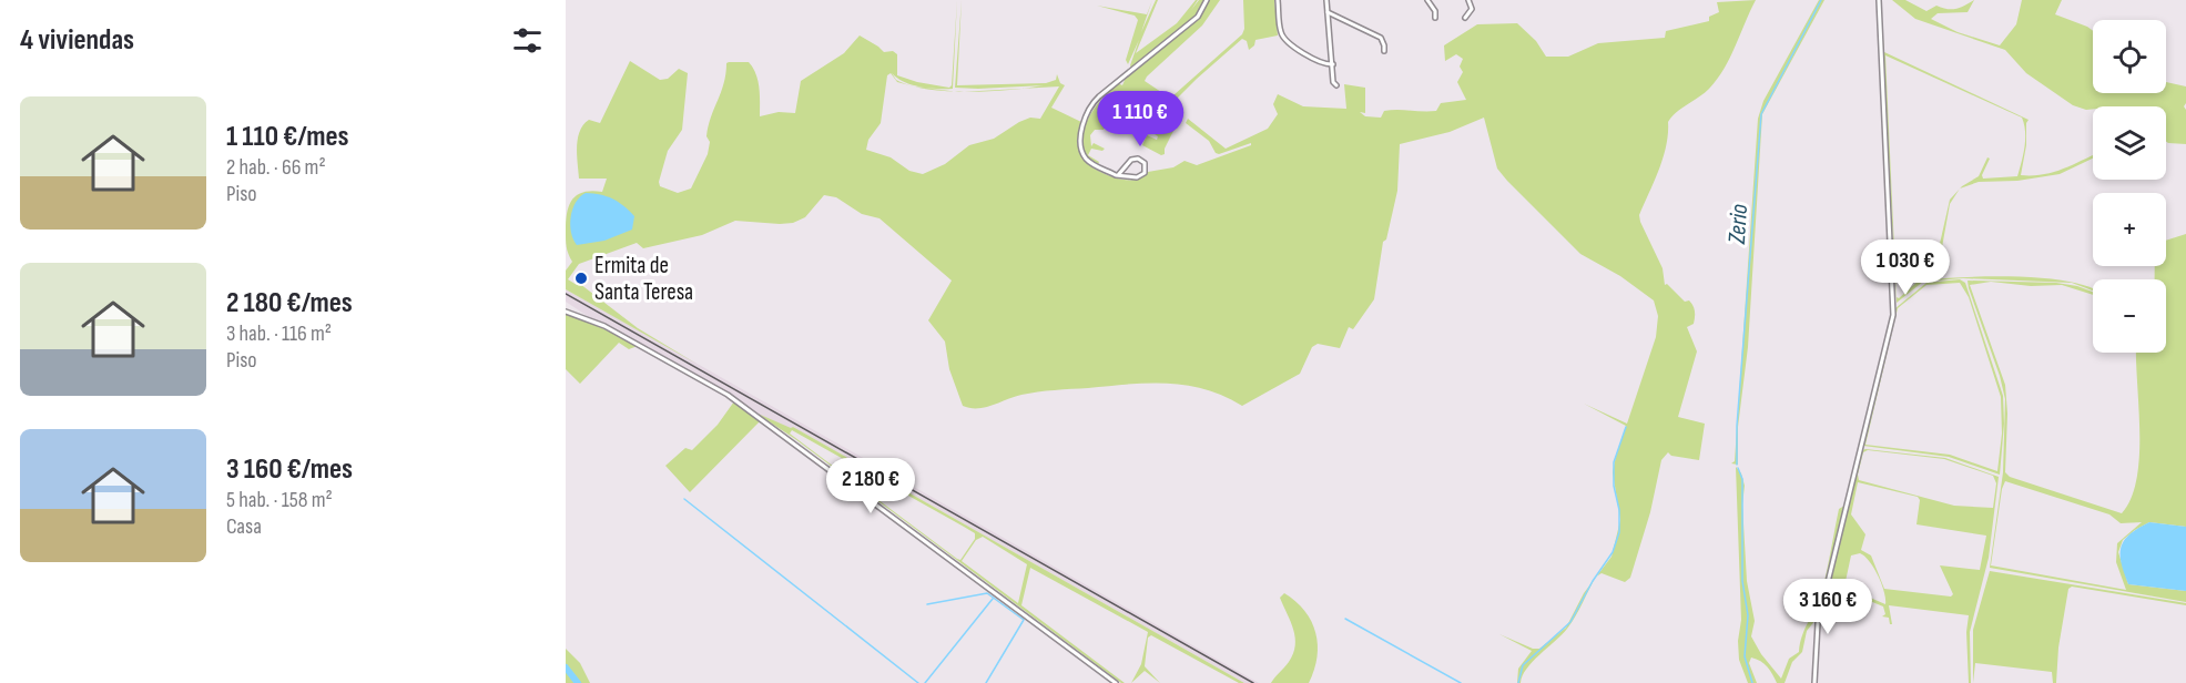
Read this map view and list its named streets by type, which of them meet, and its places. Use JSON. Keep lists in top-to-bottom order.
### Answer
{
  "water": ["Zerio"],
  "places": ["Ermita de Santa Teresa"],
  "page": {
    "heading": "4 viviendas",
    "map_buttons": ["+", "−"],
    "list": [
      {
        "name": "1 110 €/mes",
        "note": "2 hab. · 66 m² · Piso"
      },
      {
        "name": "2 180 €/mes",
        "note": "3 hab. · 116 m² · Piso"
      },
      {
        "name": "3 160 €/mes",
        "note": "5 hab. · 158 m² · Casa"
      }
    ],
    "price": [
      "1 110 €",
      "1 030 €",
      "2 180 €",
      "3 160 €"
    ]
  }
}
